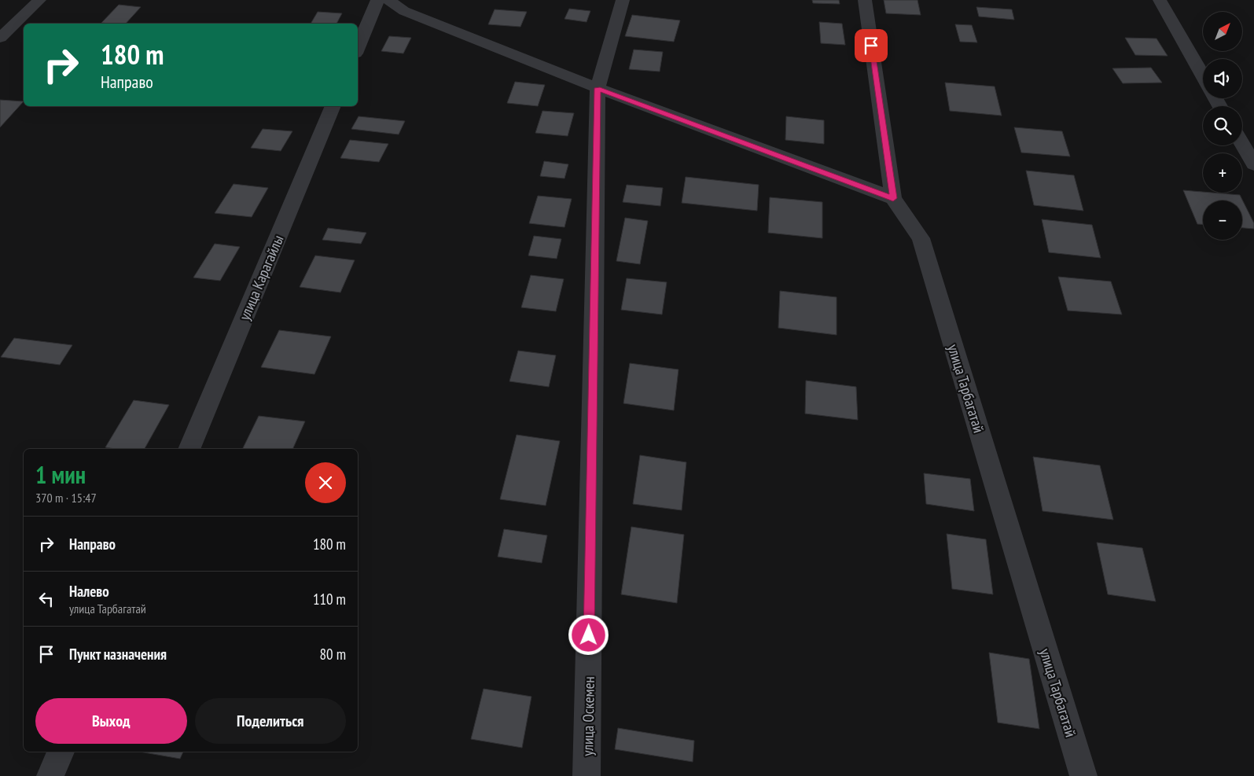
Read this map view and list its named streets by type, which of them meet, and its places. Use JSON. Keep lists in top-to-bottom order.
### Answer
{
  "streets": {
    "street": ["улица Карагайлы", "улица Тарбагатай", "улица Оскемен"]
  },
  "north": "top right",
  "page": {
    "map_buttons": ["+", "−"],
    "turn": ["180 m", "Направо"],
    "heading": ["1 мин", "370 m · 15:47"],
    "list": [
      {
        "name": "Направо",
        "value": "180 m"
      },
      {
        "name": "Налево",
        "note": "улица Тарбагатай",
        "value": "110 m"
      },
      {
        "name": "Пункт назначения",
        "value": "80 m"
      }
    ],
    "buttons": ["Выход", "Поделиться"]
  }
}
